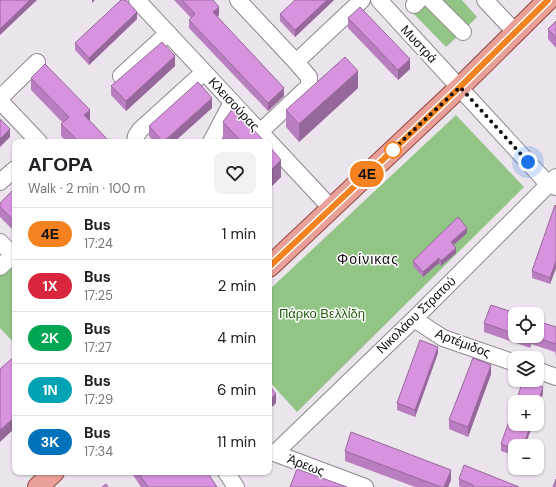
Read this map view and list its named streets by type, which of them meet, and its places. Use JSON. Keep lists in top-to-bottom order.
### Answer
{
  "streets": {
    "street": [
      "Μυστρά",
      "Κλεισούρας",
      "Νικολάου Στρατού",
      "Αρτέμιδος",
      "Άρεως"
    ]
  },
  "crossings": [
    ["Μυστρά", "Νικολάου Στρατού"],
    ["Νικολάου Στρατού", "Αρτέμιδος"],
    ["Νικολάου Στρατού", "Άρεως"]
  ],
  "districts": ["Φοίνικας"],
  "parks": ["Πάρκο Βελλίδη"],
  "lines": ["bus line 4Ε"],
  "page": {
    "on_map": "4Ε",
    "heading": ["ΑΓΟΡΑ", "Walk · 2 min · 100 m"],
    "list": [
      {
        "mark": "4Ε",
        "name": "Bus",
        "note": "17:24",
        "value": "1 min"
      },
      {
        "mark": "1Χ",
        "name": "Bus",
        "note": "17:25",
        "value": "2 min"
      },
      {
        "mark": "2Κ",
        "name": "Bus",
        "note": "17:27",
        "value": "4 min"
      },
      {
        "mark": "1Ν",
        "name": "Bus",
        "note": "17:29",
        "value": "6 min"
      },
      {
        "mark": "3Κ",
        "name": "Bus",
        "note": "17:34",
        "value": "11 min"
      }
    ],
    "map_buttons": ["+", "−"]
  }
}
